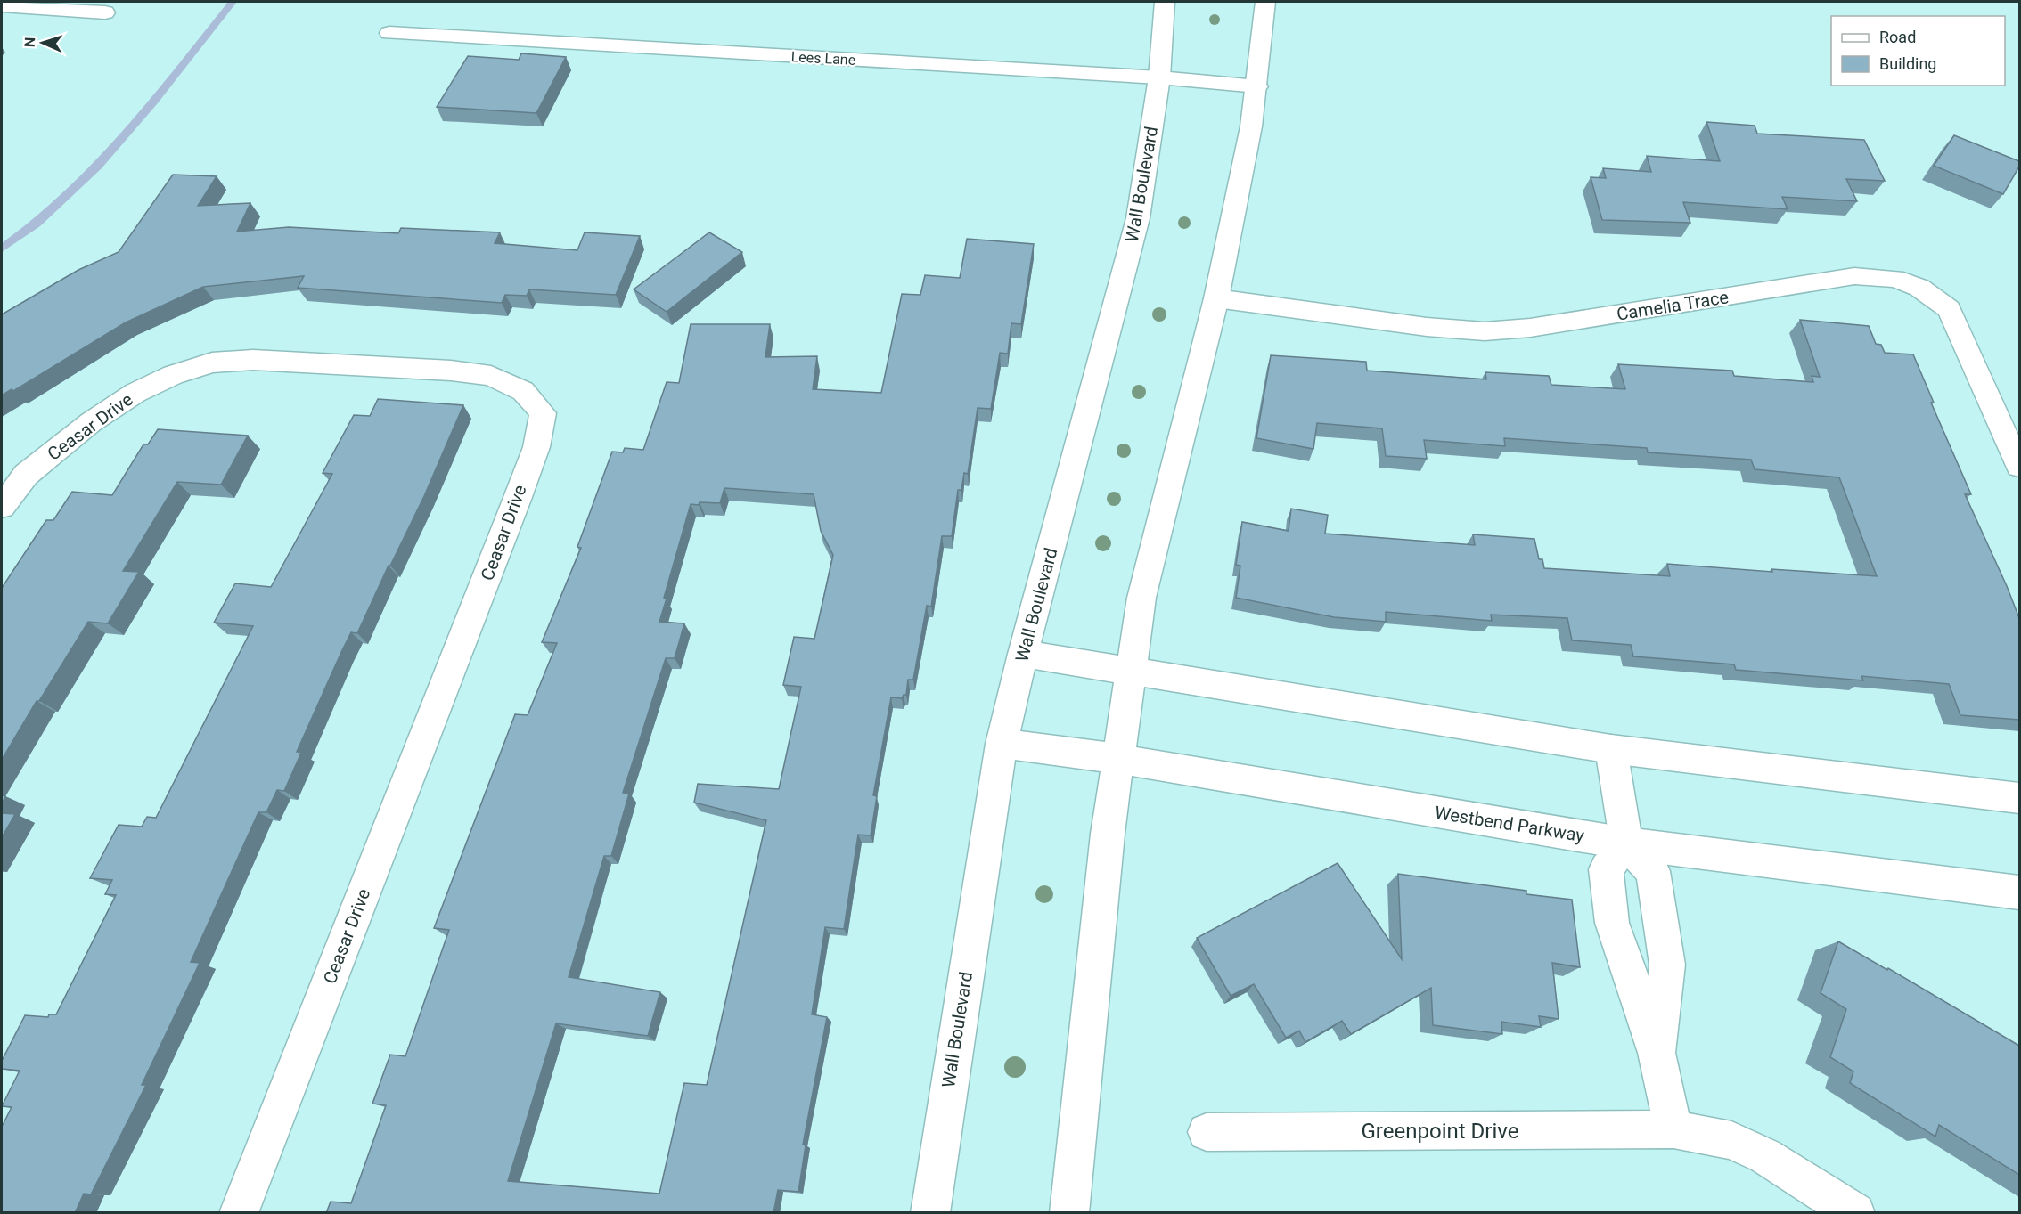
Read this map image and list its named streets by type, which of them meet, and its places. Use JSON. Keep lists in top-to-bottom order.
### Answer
{
  "streets": {
    "street": [
      "Lees Lane",
      "Wall Boulevard",
      "Camelia Trace",
      "Ceasar Drive",
      "Westbend Parkway",
      "Greenpoint Drive"
    ]
  },
  "crossings": [
    ["Lees Lane", "Wall Boulevard"],
    ["Wall Boulevard", "Westbend Parkway"]
  ],
  "legend": ["Road", "Building"],
  "north": "left"
}
